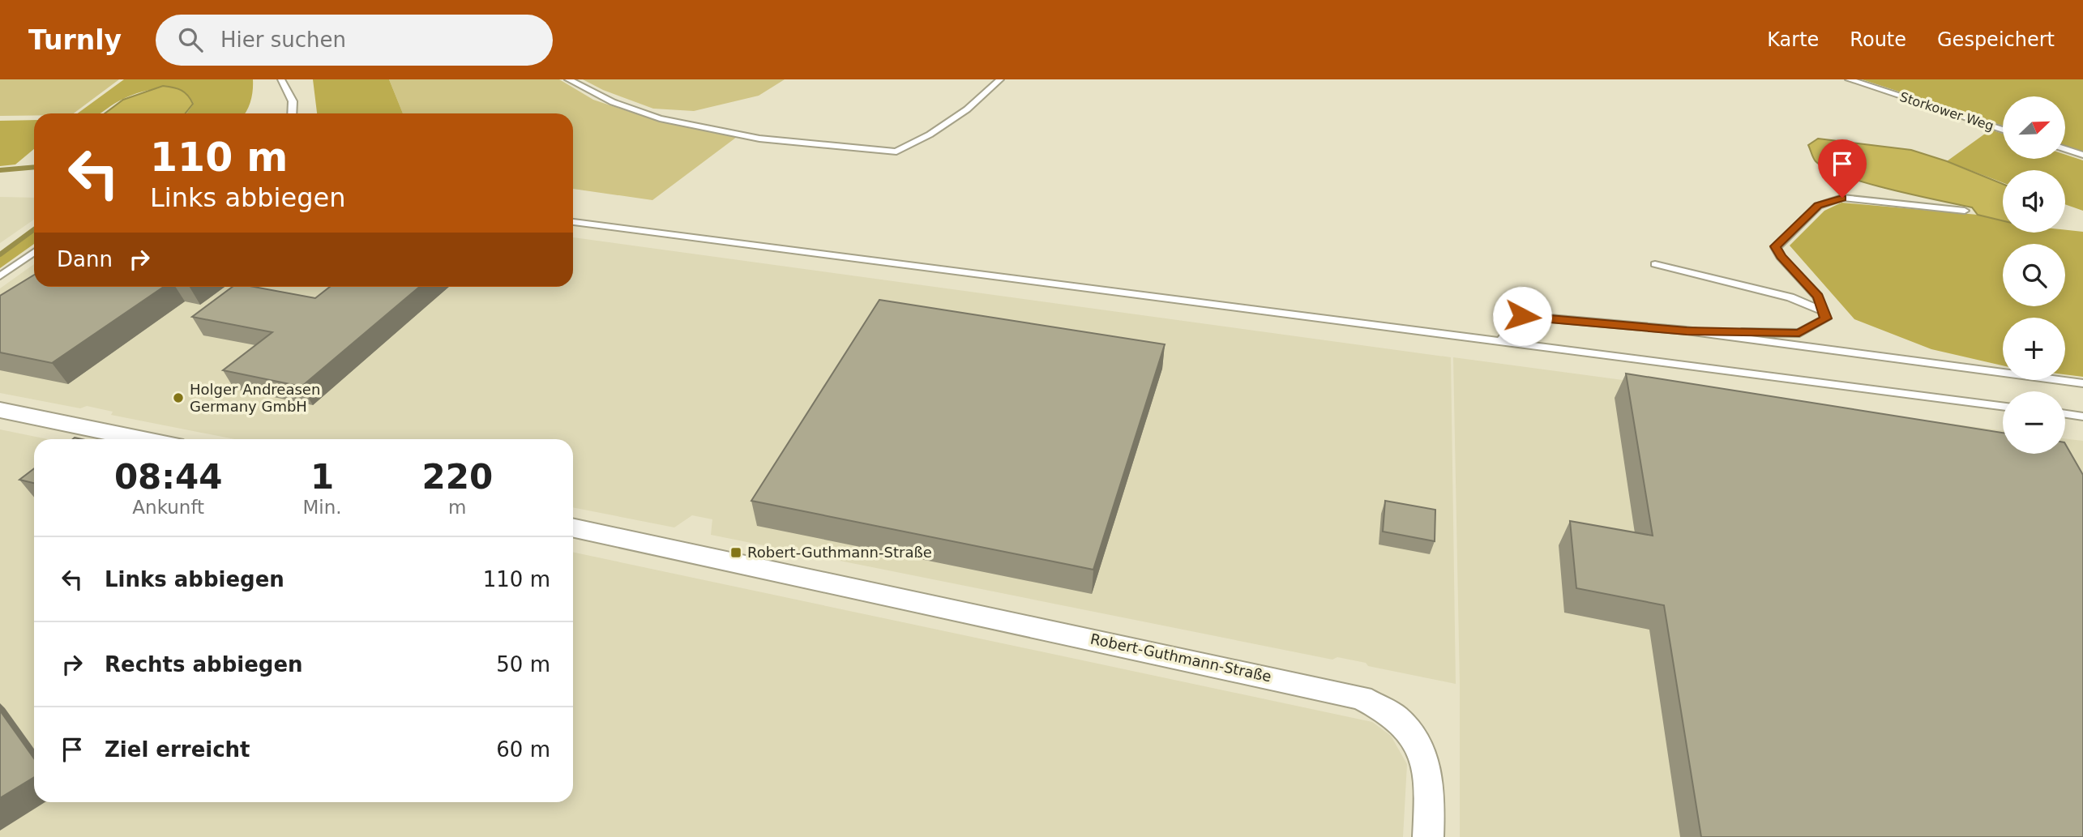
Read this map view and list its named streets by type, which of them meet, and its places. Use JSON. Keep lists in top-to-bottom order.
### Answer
{
  "streets": {
    "street": ["Robert-Guthmann-Straße"],
    "lane": ["Storkower Weg"]
  },
  "places": {
    "other": ["Holger Andreasen Germany GmbH"],
    "transit": ["Robert-Guthmann-Straße"]
  },
  "north": "top right",
  "page": {
    "header": "Turnly",
    "search": "Hier suchen",
    "nav": ["Karte", "Route", "Gespeichert"],
    "map_buttons": ["+", "−"],
    "turn": ["110 m", "Links abbiegen"],
    "then": "Dann",
    "eta": [
      "08:44",
      "Ankunft",
      "1",
      "Min.",
      "220",
      "m"
    ],
    "list": [
      {
        "name": "Links abbiegen",
        "value": "110 m"
      },
      {
        "name": "Rechts abbiegen",
        "value": "50 m"
      },
      {
        "name": "Ziel erreicht",
        "value": "60 m"
      }
    ]
  }
}
